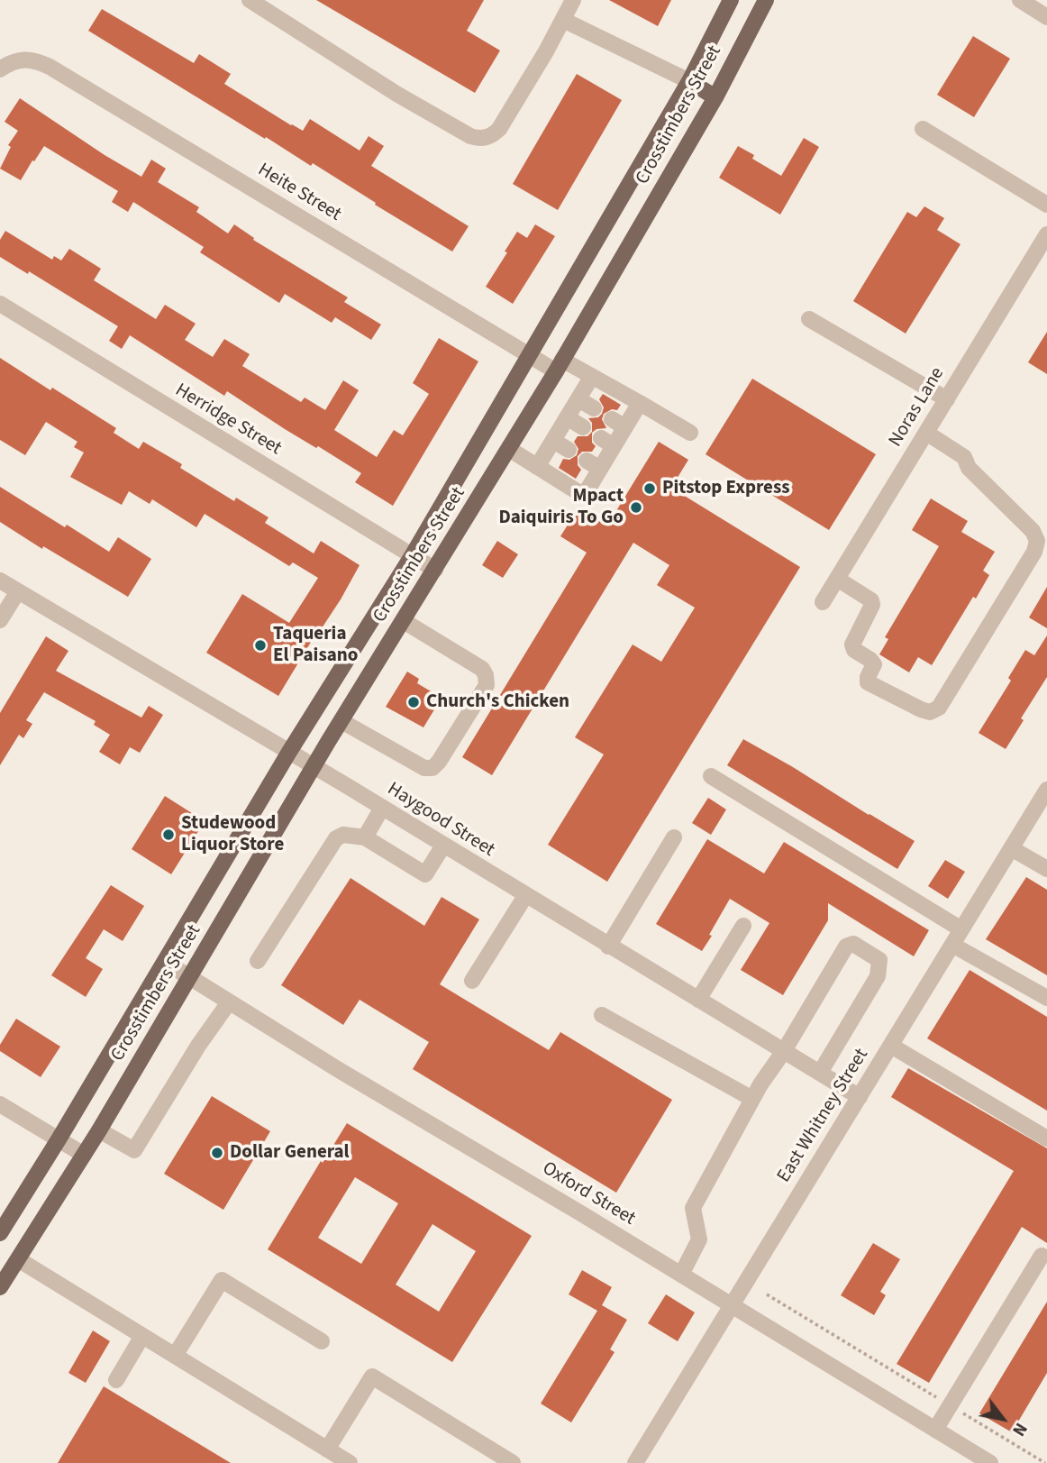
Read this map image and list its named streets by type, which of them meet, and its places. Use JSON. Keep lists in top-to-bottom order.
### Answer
{
  "streets": {
    "main road": ["Crosstimbers Street"],
    "street": [
      "Heite Street",
      "Noras Lane",
      "Herridge Street",
      "Haygood Street",
      "East Whitney Street",
      "Oxford Street"
    ]
  },
  "crossings": [
    ["Crosstimbers Street", "Heite Street"],
    ["Crosstimbers Street", "Herridge Street"],
    ["Crosstimbers Street", "Haygood Street"],
    ["Crosstimbers Street", "Oxford Street"],
    ["Haygood Street", "East Whitney Street"],
    ["East Whitney Street", "Oxford Street"]
  ],
  "places": [
    "Pitstop Express",
    "Mpact Daiquiris To Go",
    "Taqueria El Paisano",
    "Church's Chicken",
    "Studewood Liquor Store",
    "Dollar General"
  ],
  "north": "bottom right"
}
